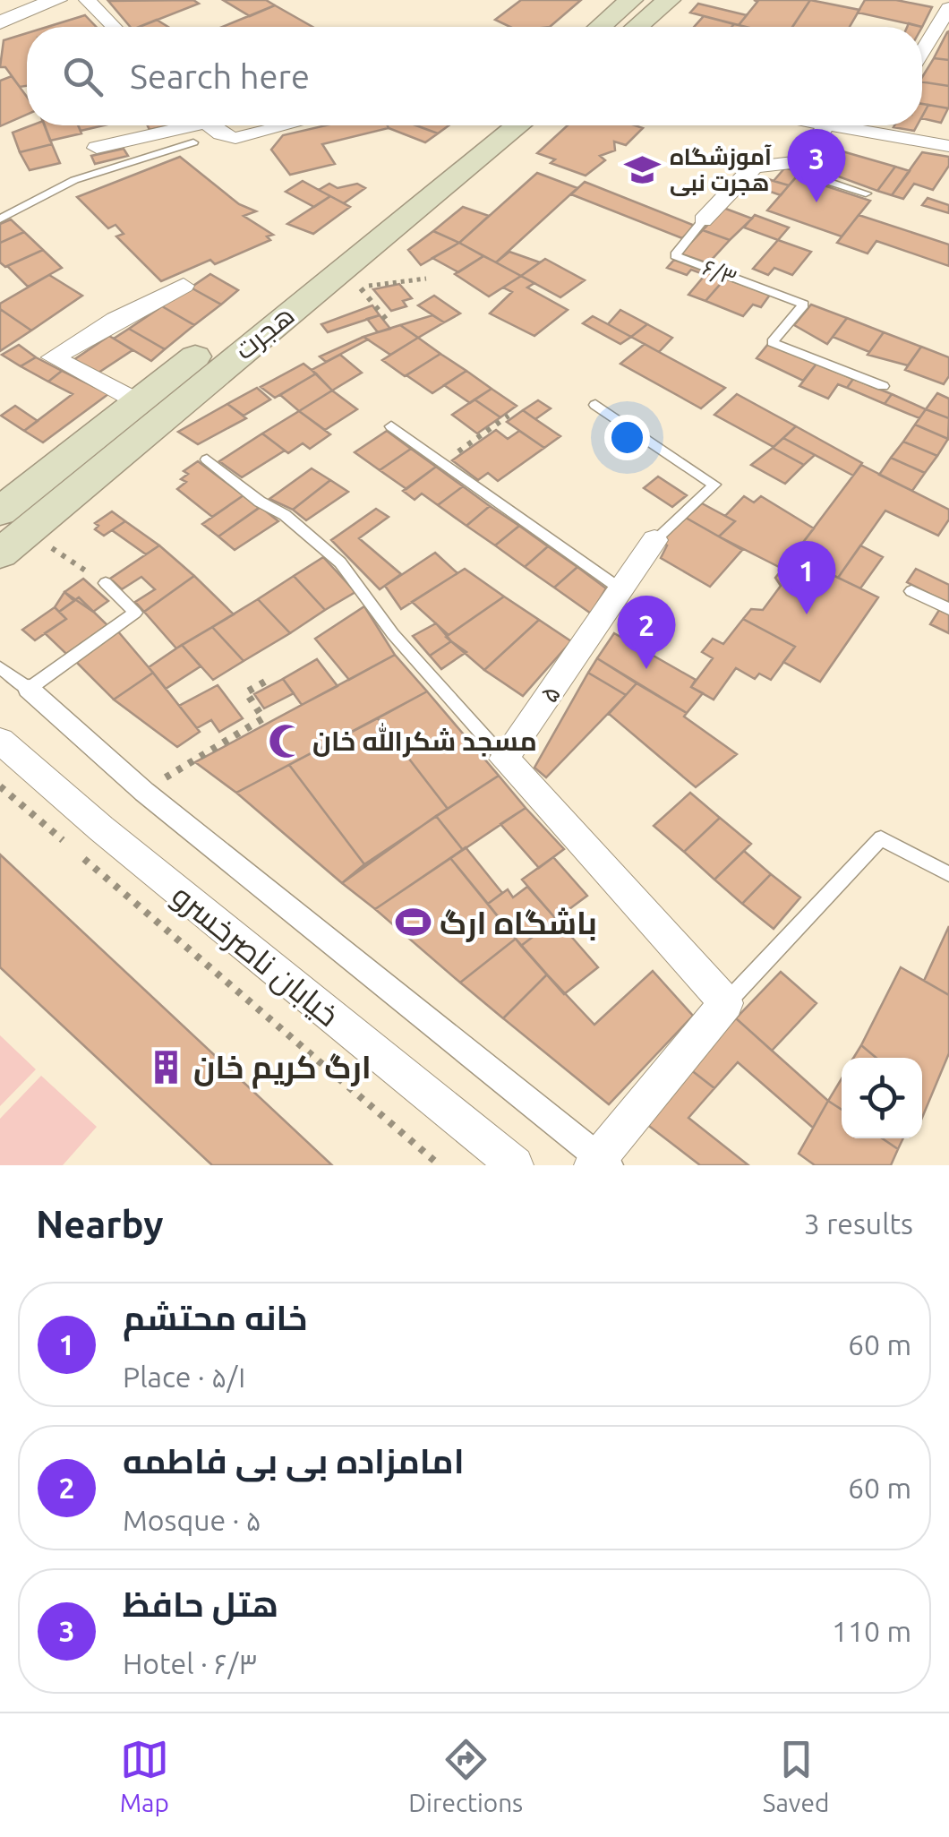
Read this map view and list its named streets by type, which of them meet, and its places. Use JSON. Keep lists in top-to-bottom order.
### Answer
{
  "streets": {
    "main road": ["هجرت"],
    "street": ["۶/۳", "۵", "خیابان ناصرخسرو"]
  },
  "places": {
    "school or university": ["آموزشگاه هجرت نبی"],
    "mosque": ["مسجد شکرالله خان"],
    "sports": ["باشگاه ارگ"],
    "building": ["ارگ کریم خان"]
  },
  "page": {
    "search": "Search here",
    "pins": ["3", "1", "2"],
    "heading": ["Nearby", "3 results"],
    "list": [
      {
        "mark": "1",
        "name": "خانه محتشم",
        "note": "Place · ۵/۱",
        "value": "60 m"
      },
      {
        "mark": "2",
        "name": "امامزاده بی بی فاطمه",
        "note": "Mosque · ۵",
        "value": "60 m"
      },
      {
        "mark": "3",
        "name": "هتل حافظ",
        "note": "Hotel · ۶/۳",
        "value": "110 m"
      }
    ],
    "nav": ["Map", "Directions", "Saved"]
  }
}
